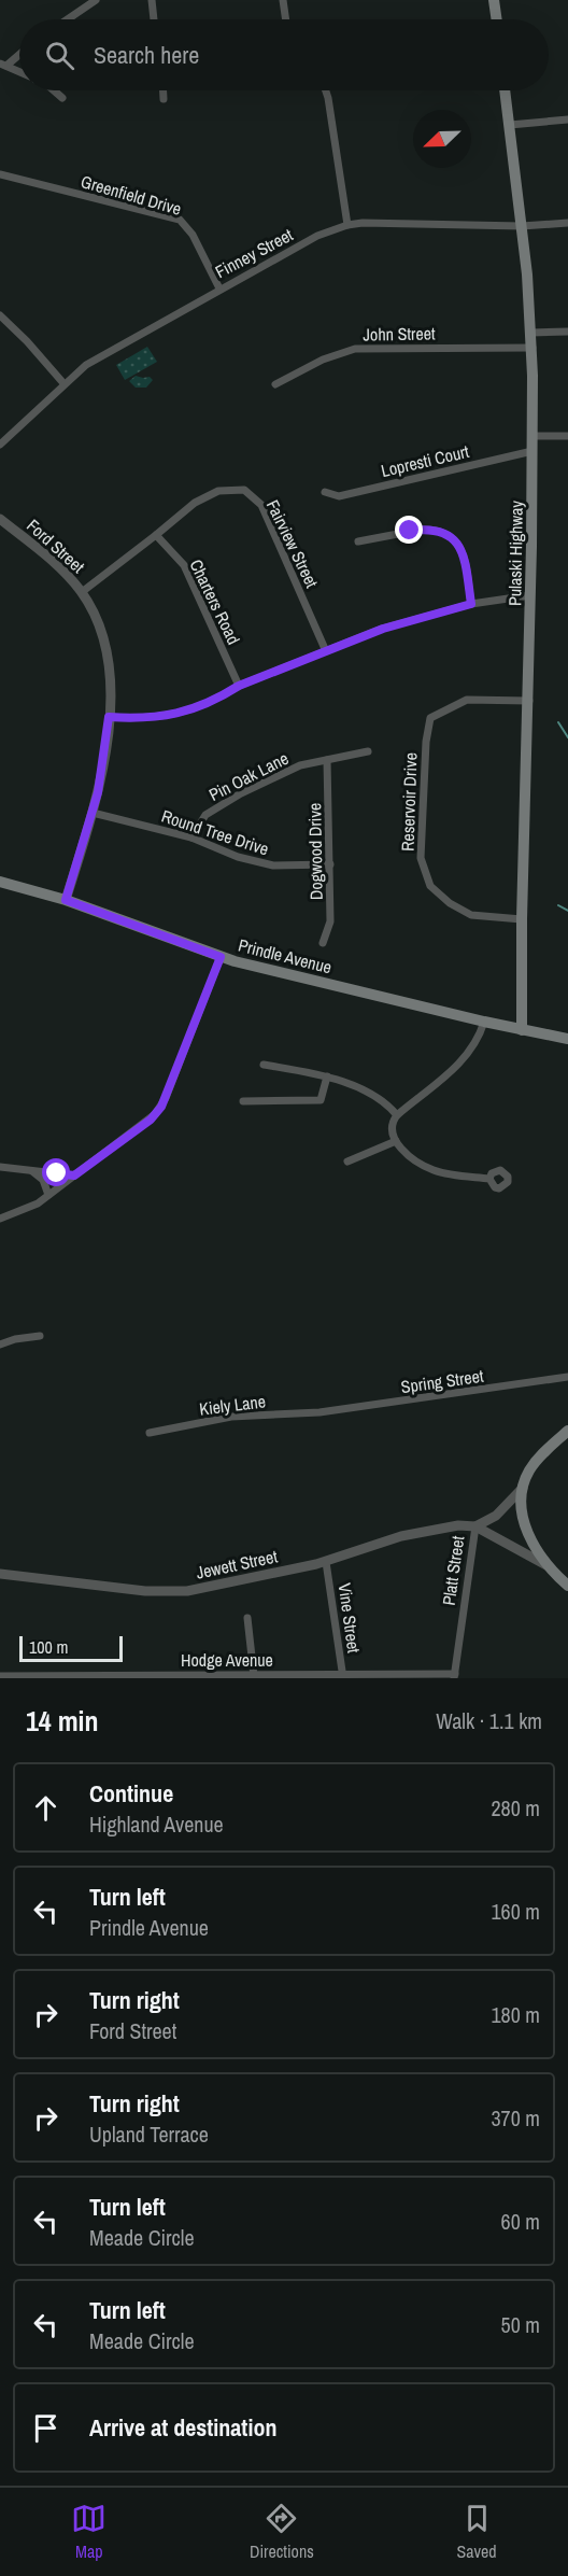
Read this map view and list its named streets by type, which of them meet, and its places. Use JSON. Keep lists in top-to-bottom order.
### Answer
{
  "streets": {
    "main road": ["Pulaski Highway", "Prindle Avenue", "Platt Street"],
    "street": [
      "Greenfield Drive",
      "Finney Street",
      "John Street",
      "Lopresti Court",
      "Fairview Street",
      "Ford Street",
      "Charters Road",
      "Pin Oak Lane",
      "Reservoir Drive",
      "Round Tree Drive",
      "Dogwood Drive",
      "Spring Street",
      "Kiely Lane",
      "Jewett Street",
      "Vine Street",
      "Hodge Avenue"
    ]
  },
  "crossings": [
    ["Greenfield Drive", "Finney Street"],
    ["Finney Street", "Pulaski Highway"],
    ["John Street", "Pulaski Highway"],
    ["Lopresti Court", "Pulaski Highway"],
    ["Fairview Street", "Ford Street"],
    ["Fairview Street", "Charters Road"],
    ["Ford Street", "Round Tree Drive"],
    ["Ford Street", "Prindle Avenue"],
    ["Pulaski Highway", "Reservoir Drive"],
    ["Pulaski Highway", "Prindle Avenue"],
    ["Pin Oak Lane", "Round Tree Drive"],
    ["Pin Oak Lane", "Dogwood Drive"],
    ["Round Tree Drive", "Dogwood Drive"],
    ["Spring Street", "Kiely Lane"],
    ["Jewett Street", "Platt Street"],
    ["Jewett Street", "Vine Street"],
    ["Platt Street", "Hodge Avenue"],
    ["Vine Street", "Hodge Avenue"]
  ],
  "scale_bar": "100 m",
  "north": "bottom left",
  "page": {
    "search": "Search here",
    "scale": "100 m",
    "heading": ["14 min", "Walk · 1.1 km"],
    "list": [
      ["Continue", "Highland Avenue", "280 m"],
      ["Turn left", "Prindle Avenue", "160 m"],
      ["Turn right", "Ford Street", "180 m"],
      ["Turn right", "Upland Terrace", "370 m"],
      ["Turn left", "Meade Circle", "60 m"],
      ["Turn left", "Meade Circle", "50 m"],
      "Arrive at destination"
    ],
    "nav": ["Map", "Directions", "Saved"]
  }
}
